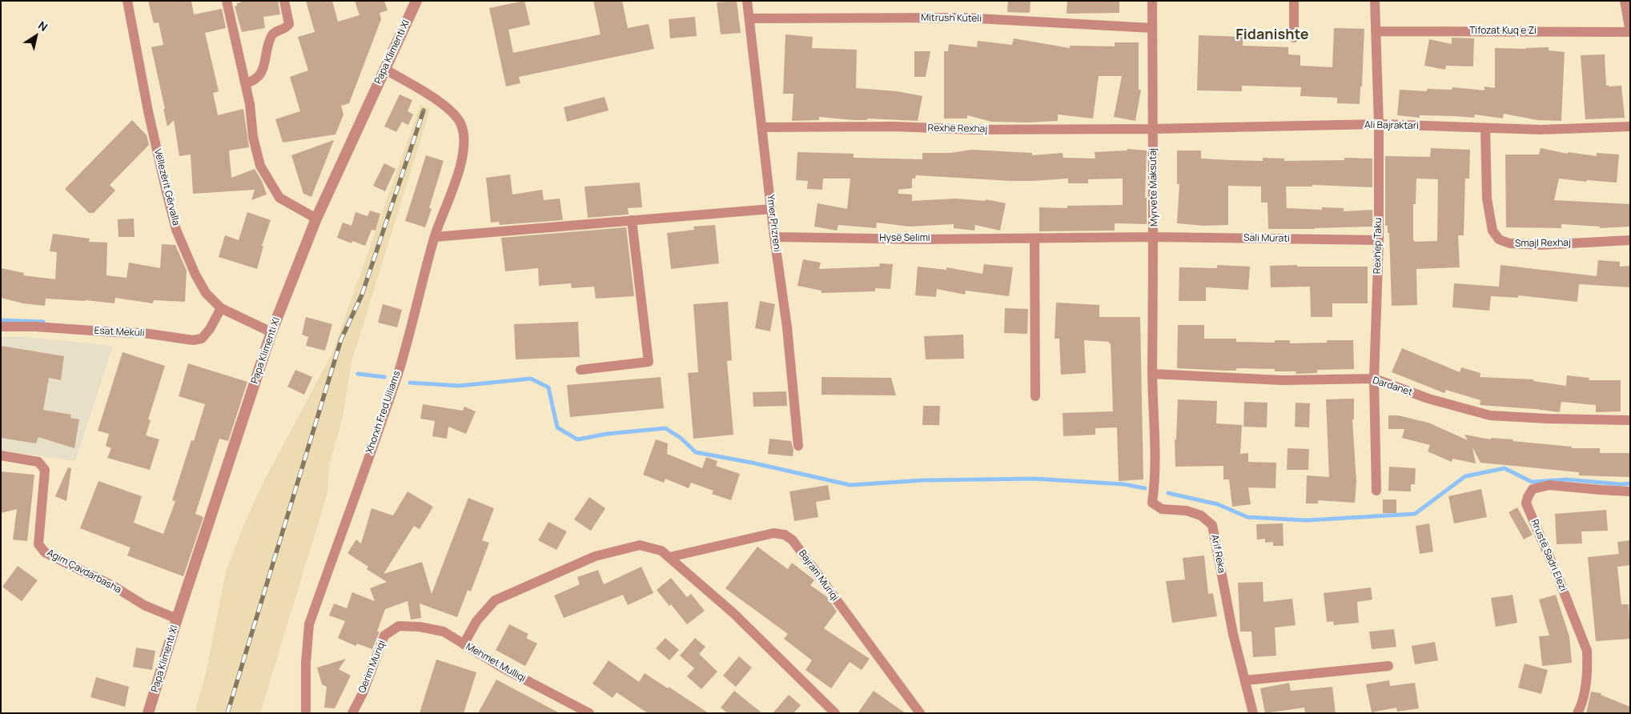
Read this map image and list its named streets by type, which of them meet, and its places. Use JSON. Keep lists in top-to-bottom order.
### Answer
{
  "streets": {
    "street": [
      "Mitrush Kuteli",
      "Tifozat Kuq e Zi",
      "Papa Klimenti XI",
      "Ali Bajraktari",
      "Rexhë Rexhaj",
      "Vëllezërit Gërvalla",
      "Myrvete Maksutaj",
      "Ymer Prizreni",
      "Hysë Selimi",
      "Sali Murati",
      "Smajl Rexhaj",
      "Rexhep Taku",
      "Esat Mekuli",
      "Dardanet",
      "Xhorxh Fred Uiliams",
      "Arif Reka",
      "Rrustë Sadri Elezi",
      "Agim Çavdarbasha",
      "Bajram Muriqi",
      "Mehmet Mulliqi",
      "Qerim Muriqi"
    ]
  },
  "crossings": [
    ["Mitrush Kuteli", "Myrvete Maksutaj"],
    ["Mitrush Kuteli", "Ymer Prizreni"],
    ["Tifozat Kuq e Zi", "Rexhep Taku"],
    ["Papa Klimenti XI", "Vëllezërit Gërvalla"],
    ["Papa Klimenti XI", "Xhorxh Fred Uiliams"],
    ["Papa Klimenti XI", "Agim Çavdarbasha"],
    ["Ali Bajraktari", "Rexhë Rexhaj"],
    ["Ali Bajraktari", "Myrvete Maksutaj"],
    ["Ali Bajraktari", "Smajl Rexhaj"],
    ["Ali Bajraktari", "Rexhep Taku"],
    ["Rexhë Rexhaj", "Myrvete Maksutaj"],
    ["Rexhë Rexhaj", "Ymer Prizreni"],
    ["Vëllezërit Gërvalla", "Esat Mekuli"],
    ["Myrvete Maksutaj", "Hysë Selimi"],
    ["Myrvete Maksutaj", "Sali Murati"],
    ["Myrvete Maksutaj", "Dardanet"],
    ["Myrvete Maksutaj", "Arif Reka"],
    ["Ymer Prizreni", "Hysë Selimi"],
    ["Hysë Selimi", "Sali Murati"],
    ["Sali Murati", "Rexhep Taku"],
    ["Rexhep Taku", "Dardanet"],
    ["Dardanet", "Arif Reka"],
    ["Mehmet Mulliqi", "Qerim Muriqi"]
  ],
  "districts": ["Fidanishte"],
  "north": "top right"
}
